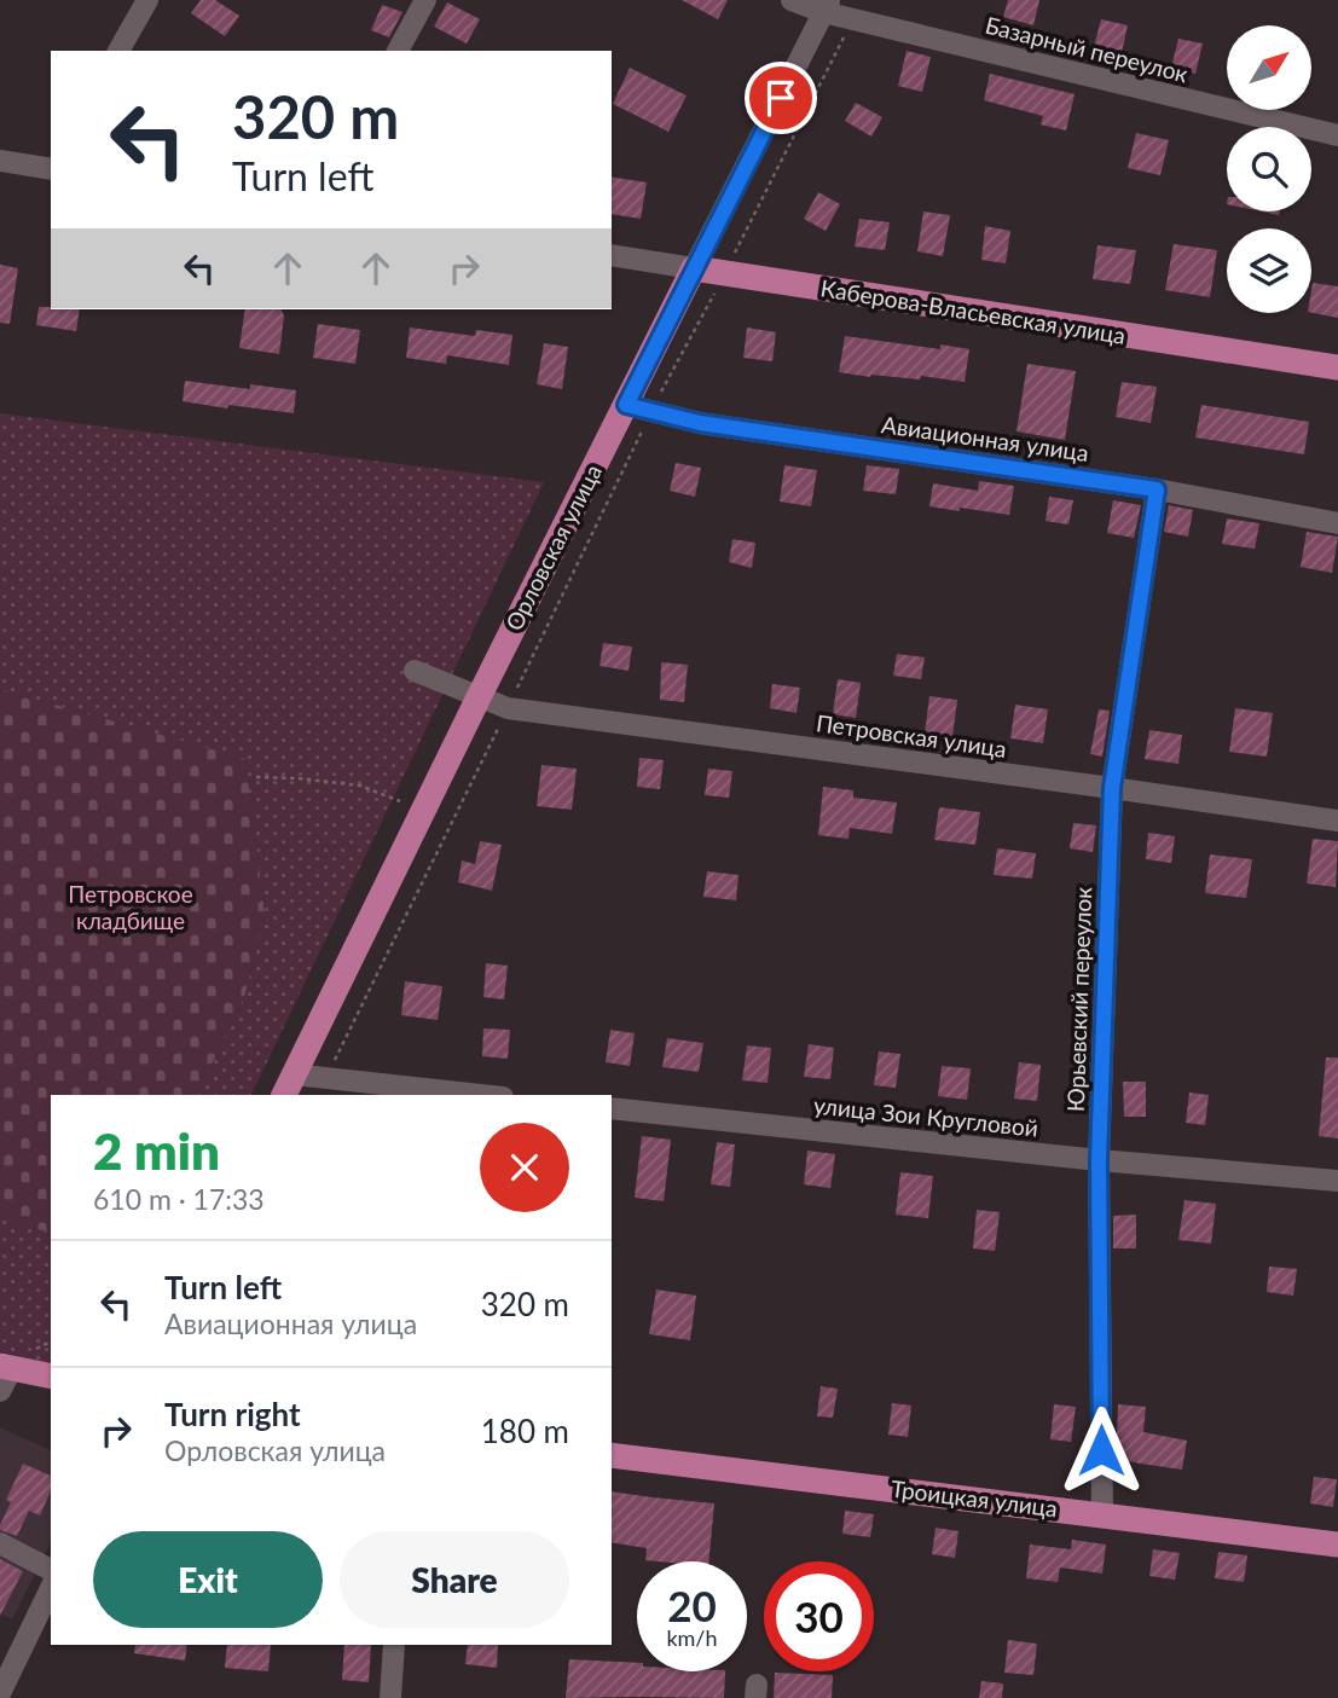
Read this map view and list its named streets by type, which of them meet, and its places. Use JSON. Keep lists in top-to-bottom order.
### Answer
{
  "streets": {
    "main road": ["Каберова-Власьевская улица", "Орловская улица", "Троицкая улица"],
    "street": [
      "Базарный переулок",
      "Авиационная улица",
      "Петровская улица",
      "Юрьевский переулок",
      "улица Зои Кругловой"
    ]
  },
  "crossings": [
    ["Базарный переулок", "Орловская улица"],
    ["Каберова-Власьевская улица", "Орловская улица"],
    ["Авиационная улица", "Орловская улица"],
    ["Авиационная улица", "Юрьевский переулок"],
    ["Орловская улица", "Петровская улица"],
    ["Петровская улица", "Юрьевский переулок"],
    ["Юрьевский переулок", "улица Зои Кругловой"],
    ["Юрьевский переулок", "Троицкая улица"]
  ],
  "parks": ["Петровское кладбище"],
  "north": "top right",
  "page": {
    "turn": ["320 m", "Turn left"],
    "heading": ["2 min", "610 m · 17:33"],
    "list": [
      {
        "name": "Turn left",
        "note": "Авиационная улица",
        "value": "320 m"
      },
      {
        "name": "Turn right",
        "note": "Орловская улица",
        "value": "180 m"
      }
    ],
    "buttons": ["Exit", "Share"],
    "speed": "20 km/h",
    "limit": "30"
  }
}
